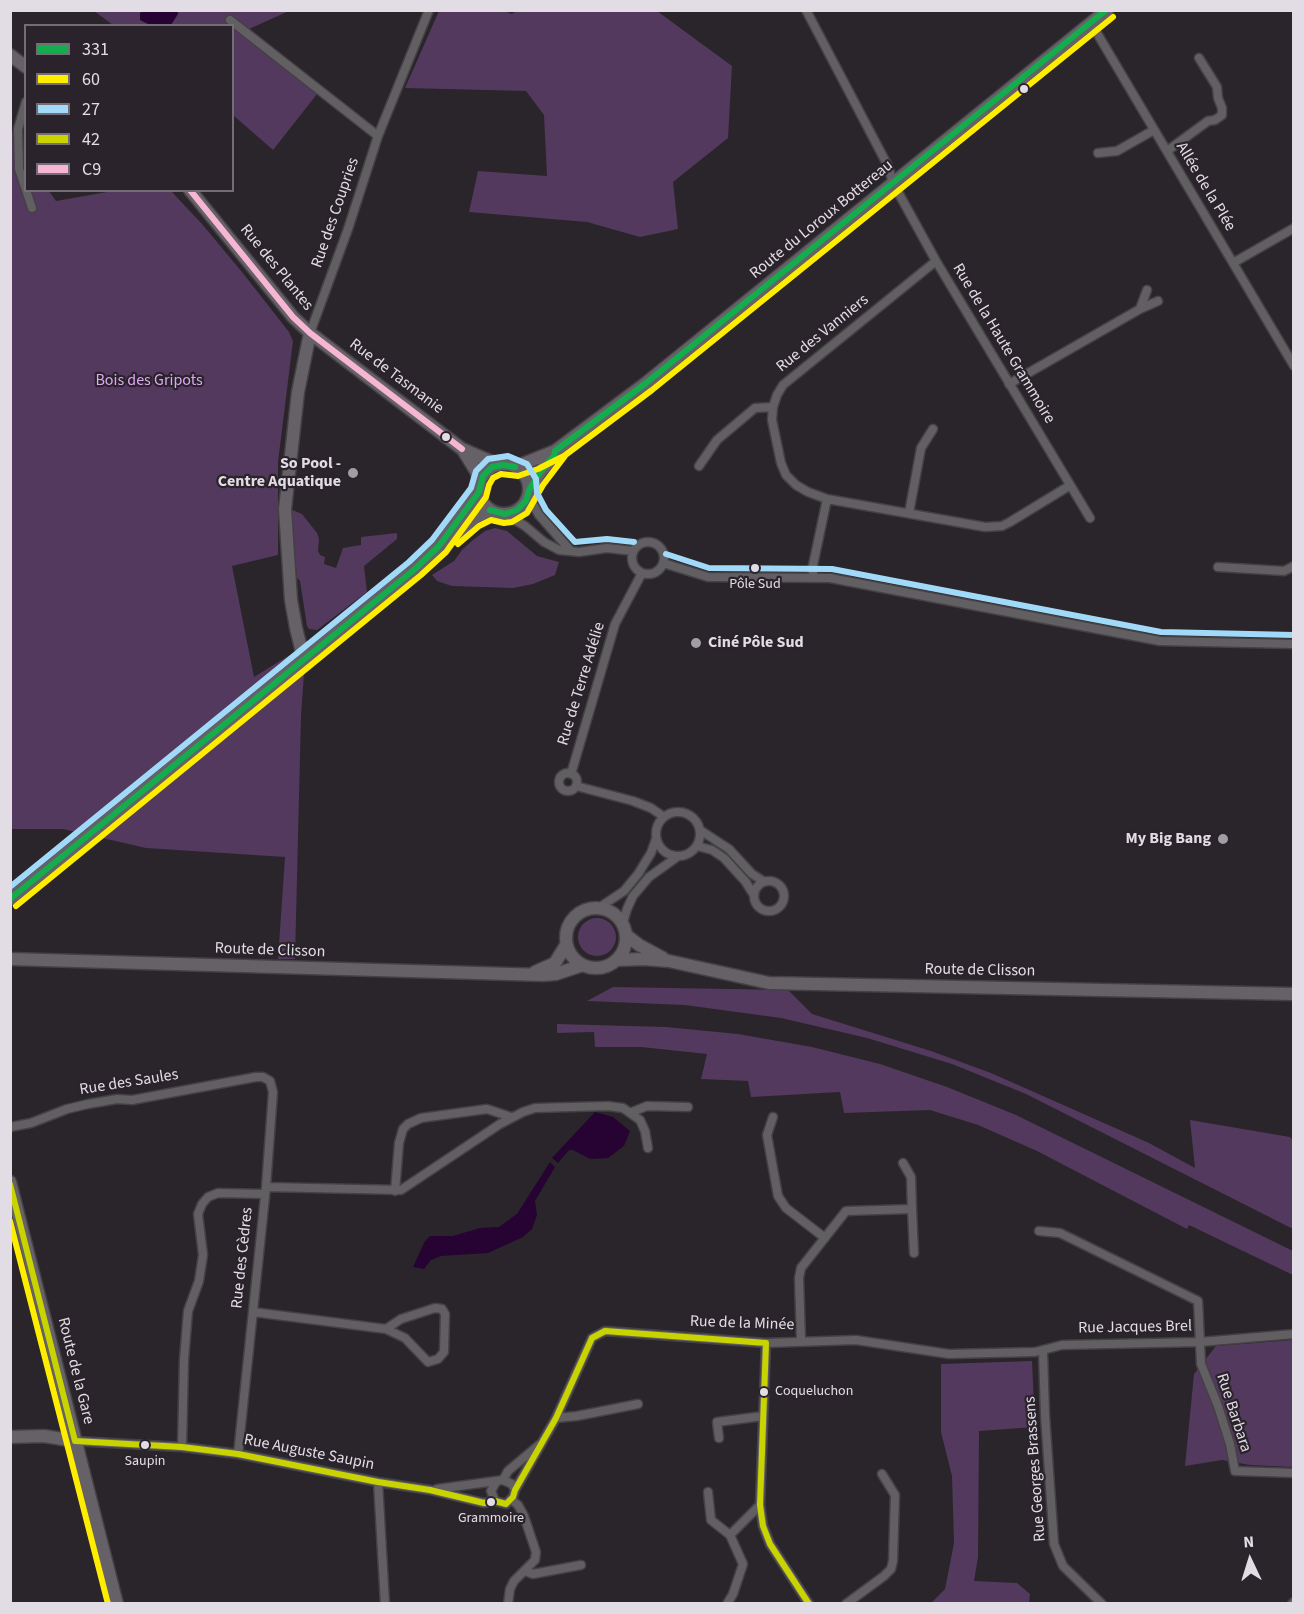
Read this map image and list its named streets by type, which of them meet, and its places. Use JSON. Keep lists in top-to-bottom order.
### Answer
{
  "streets": {
    "main road": [
      "Route du Loroux Bottereau",
      "Rue des Plantes",
      "Rue de Tasmanie",
      "Route de Clisson",
      "Route de la Gare"
    ],
    "street": [
      "Allée de la Plée",
      "Rue des Coupries",
      "Rue des Vanniers",
      "Rue de la Haute Grammoire",
      "Rue de Terre Adélie",
      "Rue des Saules",
      "Rue des Cèdres",
      "Rue de la Minée",
      "Rue Jacques Brel",
      "Rue Barbara",
      "Rue Auguste Saupin",
      "Rue Georges Brassens"
    ]
  },
  "crossings": [
    ["Allée de la Plée", "Route du Loroux Bottereau"],
    ["Rue des Coupries", "Rue des Plantes"],
    ["Rue des Coupries", "Rue de Tasmanie"],
    ["Route du Loroux Bottereau", "Rue de la Haute Grammoire"],
    ["Route du Loroux Bottereau", "Rue de Tasmanie"],
    ["Rue des Plantes", "Rue de Tasmanie"],
    ["Rue des Vanniers", "Rue de la Haute Grammoire"],
    ["Rue des Saules", "Rue des Cèdres"],
    ["Rue des Cèdres", "Rue Auguste Saupin"],
    ["Rue de la Minée", "Rue Jacques Brel"],
    ["Rue de la Minée", "Rue Auguste Saupin"],
    ["Rue Jacques Brel", "Rue Barbara"],
    ["Rue Jacques Brel", "Rue Georges Brassens"],
    ["Route de la Gare", "Rue Auguste Saupin"]
  ],
  "parks": ["Bois des Gripots"],
  "places": [
    "So Pool - Centre Aquatique",
    "Pôle Sud",
    "Ciné Pôle Sud",
    "My Big Bang",
    "Coqueluchon",
    "Saupin",
    "Grammoire"
  ],
  "lines": [
    "transit line 331",
    "transit line 60",
    "transit line C9",
    "transit line 27",
    "transit line 42"
  ],
  "legend": [
    "331",
    "60",
    "27",
    "42",
    "C9"
  ],
  "north": "top"
}
